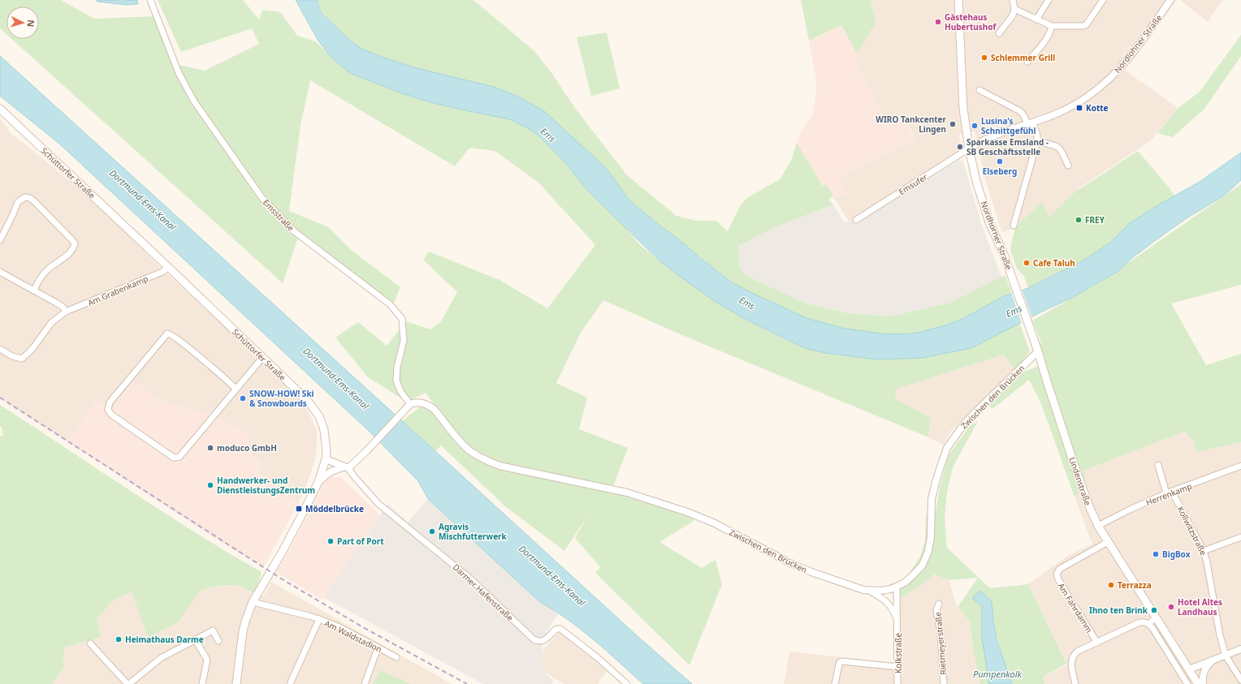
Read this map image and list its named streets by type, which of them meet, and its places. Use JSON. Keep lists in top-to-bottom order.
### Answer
{
  "streets": {
    "main road": ["Schüttorfer Straße", "Nordhorner Straße", "Lindenstraße"],
    "street": [
      "Nordlohner Straße",
      "Emsufer",
      "Emsstraße",
      "Am Grabenkamp",
      "Zwischen den Brücken",
      "Herrenkamp",
      "Kollwitzstraße",
      "Darmer Hafenstraße",
      "Am Fährdamm",
      "Am Waldstadion",
      "Rietmeyerstraße",
      "Kolkstraße"
    ]
  },
  "crossings": [
    ["Nordlohner Straße", "Emsufer"],
    ["Nordlohner Straße", "Nordhorner Straße"],
    ["Schüttorfer Straße", "Am Grabenkamp"],
    ["Schüttorfer Straße", "Am Waldstadion"],
    ["Emsufer", "Nordhorner Straße"],
    ["Emsstraße", "Zwischen den Brücken"],
    ["Nordhorner Straße", "Lindenstraße"],
    ["Zwischen den Brücken", "Lindenstraße"],
    ["Zwischen den Brücken", "Kolkstraße"],
    ["Lindenstraße", "Herrenkamp"],
    ["Lindenstraße", "Am Fährdamm"],
    ["Herrenkamp", "Kollwitzstraße"]
  ],
  "water": ["Ems", "Dortmund-Ems-Kanal", "Pumpenkolk"],
  "places": {
    "other": [
      "Gästehaus Hubertushof",
      "Schlemmer Grill",
      "WIRO Tankcenter Lingen",
      "Lusina‘s Schnittgefühl",
      "Sparkasse Emsland - SB Geschäftsstelle",
      "Elseberg",
      "FREY",
      "Cafe Taluh",
      "SNOW-HOW! Ski & Snowboards",
      "moduco GmbH",
      "Handwerker- und DienstleistungsZentrum",
      "Agravis Mischfutterwerk",
      "Part of Port",
      "BigBox",
      "Terrazza",
      "Hotel Altes Landhaus",
      "Ihno ten Brink",
      "Heimathaus Darme"
    ],
    "transit": ["Kotte", "Möddelbrücke"]
  },
  "north": "right"
}
